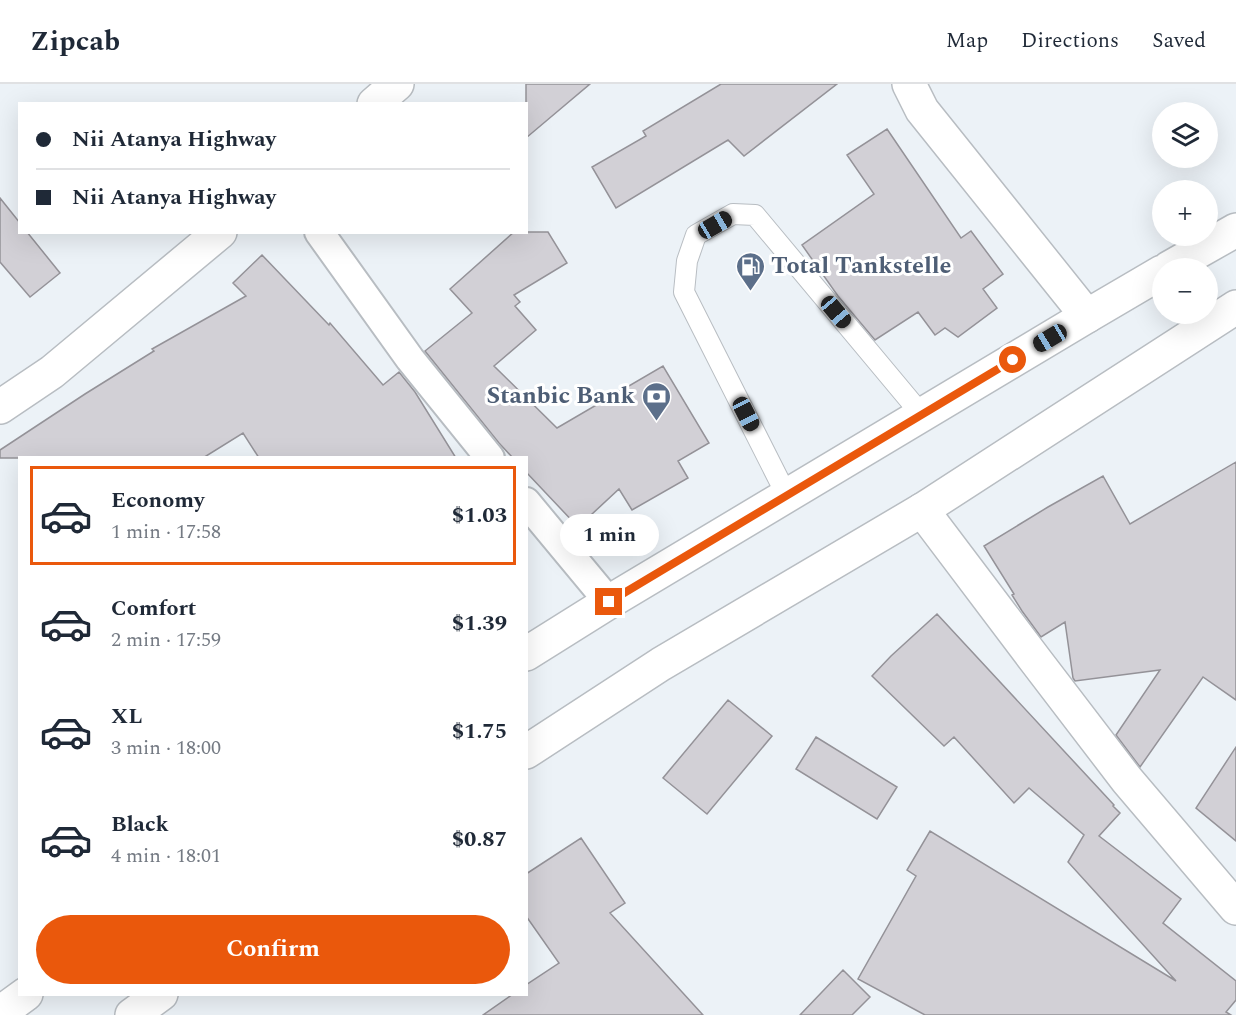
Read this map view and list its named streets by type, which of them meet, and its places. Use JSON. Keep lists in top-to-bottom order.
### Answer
{
  "places": {
    "fuel station": ["Total Tankstelle"],
    "bank": ["Stanbic Bank"]
  },
  "page": {
    "header": "Zipcab",
    "nav": ["Map", "Directions", "Saved"],
    "map_buttons": ["+", "−"],
    "banner": ["Nii Atanya Highway", "Nii Atanya Highway"],
    "list": [
      {
        "name": "Economy",
        "note": "1 min · 17:58",
        "value": "$1.03"
      },
      {
        "name": "Comfort",
        "note": "2 min · 17:59",
        "value": "$1.39"
      },
      {
        "name": "XL",
        "note": "3 min · 18:00",
        "value": "$1.75"
      },
      {
        "name": "Black",
        "note": "4 min · 18:01",
        "value": "$0.87"
      }
    ],
    "bubble": "1 min",
    "buttons": "Confirm"
  }
}
